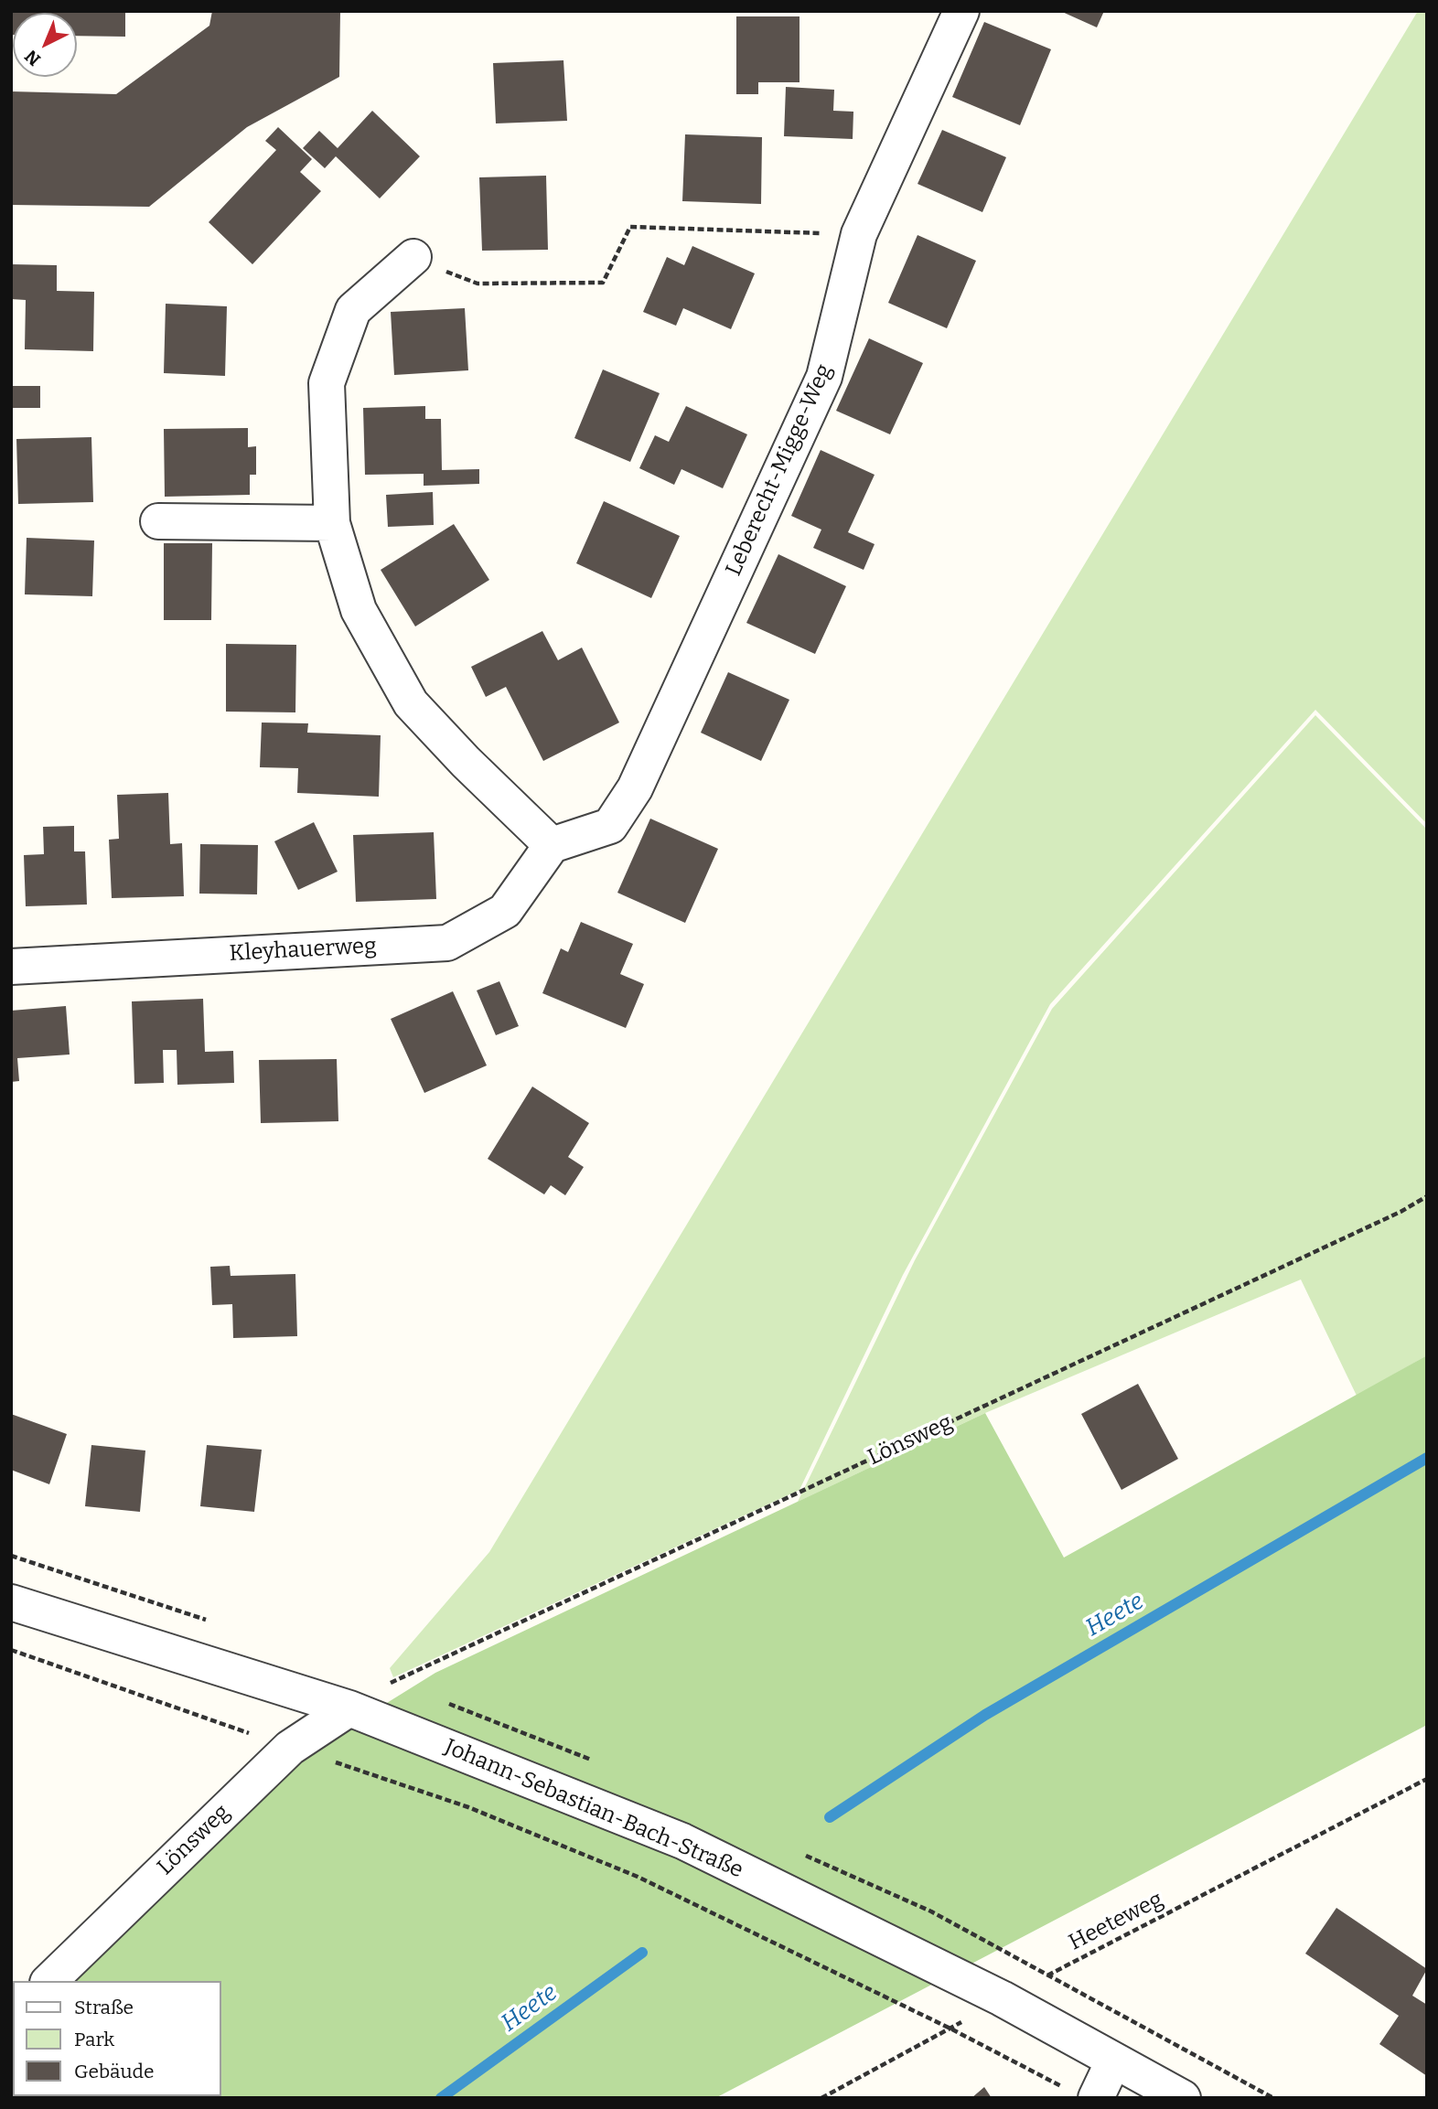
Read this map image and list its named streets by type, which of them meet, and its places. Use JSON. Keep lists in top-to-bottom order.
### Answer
{
  "streets": {
    "street": [
      "Leberecht-Migge-Weg",
      "Kleyhauerweg",
      "Lönsweg",
      "Johann-Sebastian-Bach-Straße"
    ],
    "path": ["Heeteweg"]
  },
  "crossings": [
    ["Leberecht-Migge-Weg", "Kleyhauerweg"],
    ["Lönsweg", "Johann-Sebastian-Bach-Straße"],
    ["Johann-Sebastian-Bach-Straße", "Heeteweg"]
  ],
  "water": ["Heete"],
  "legend": ["Straße", "Park", "Gebäude"],
  "north": "bottom left"
}
